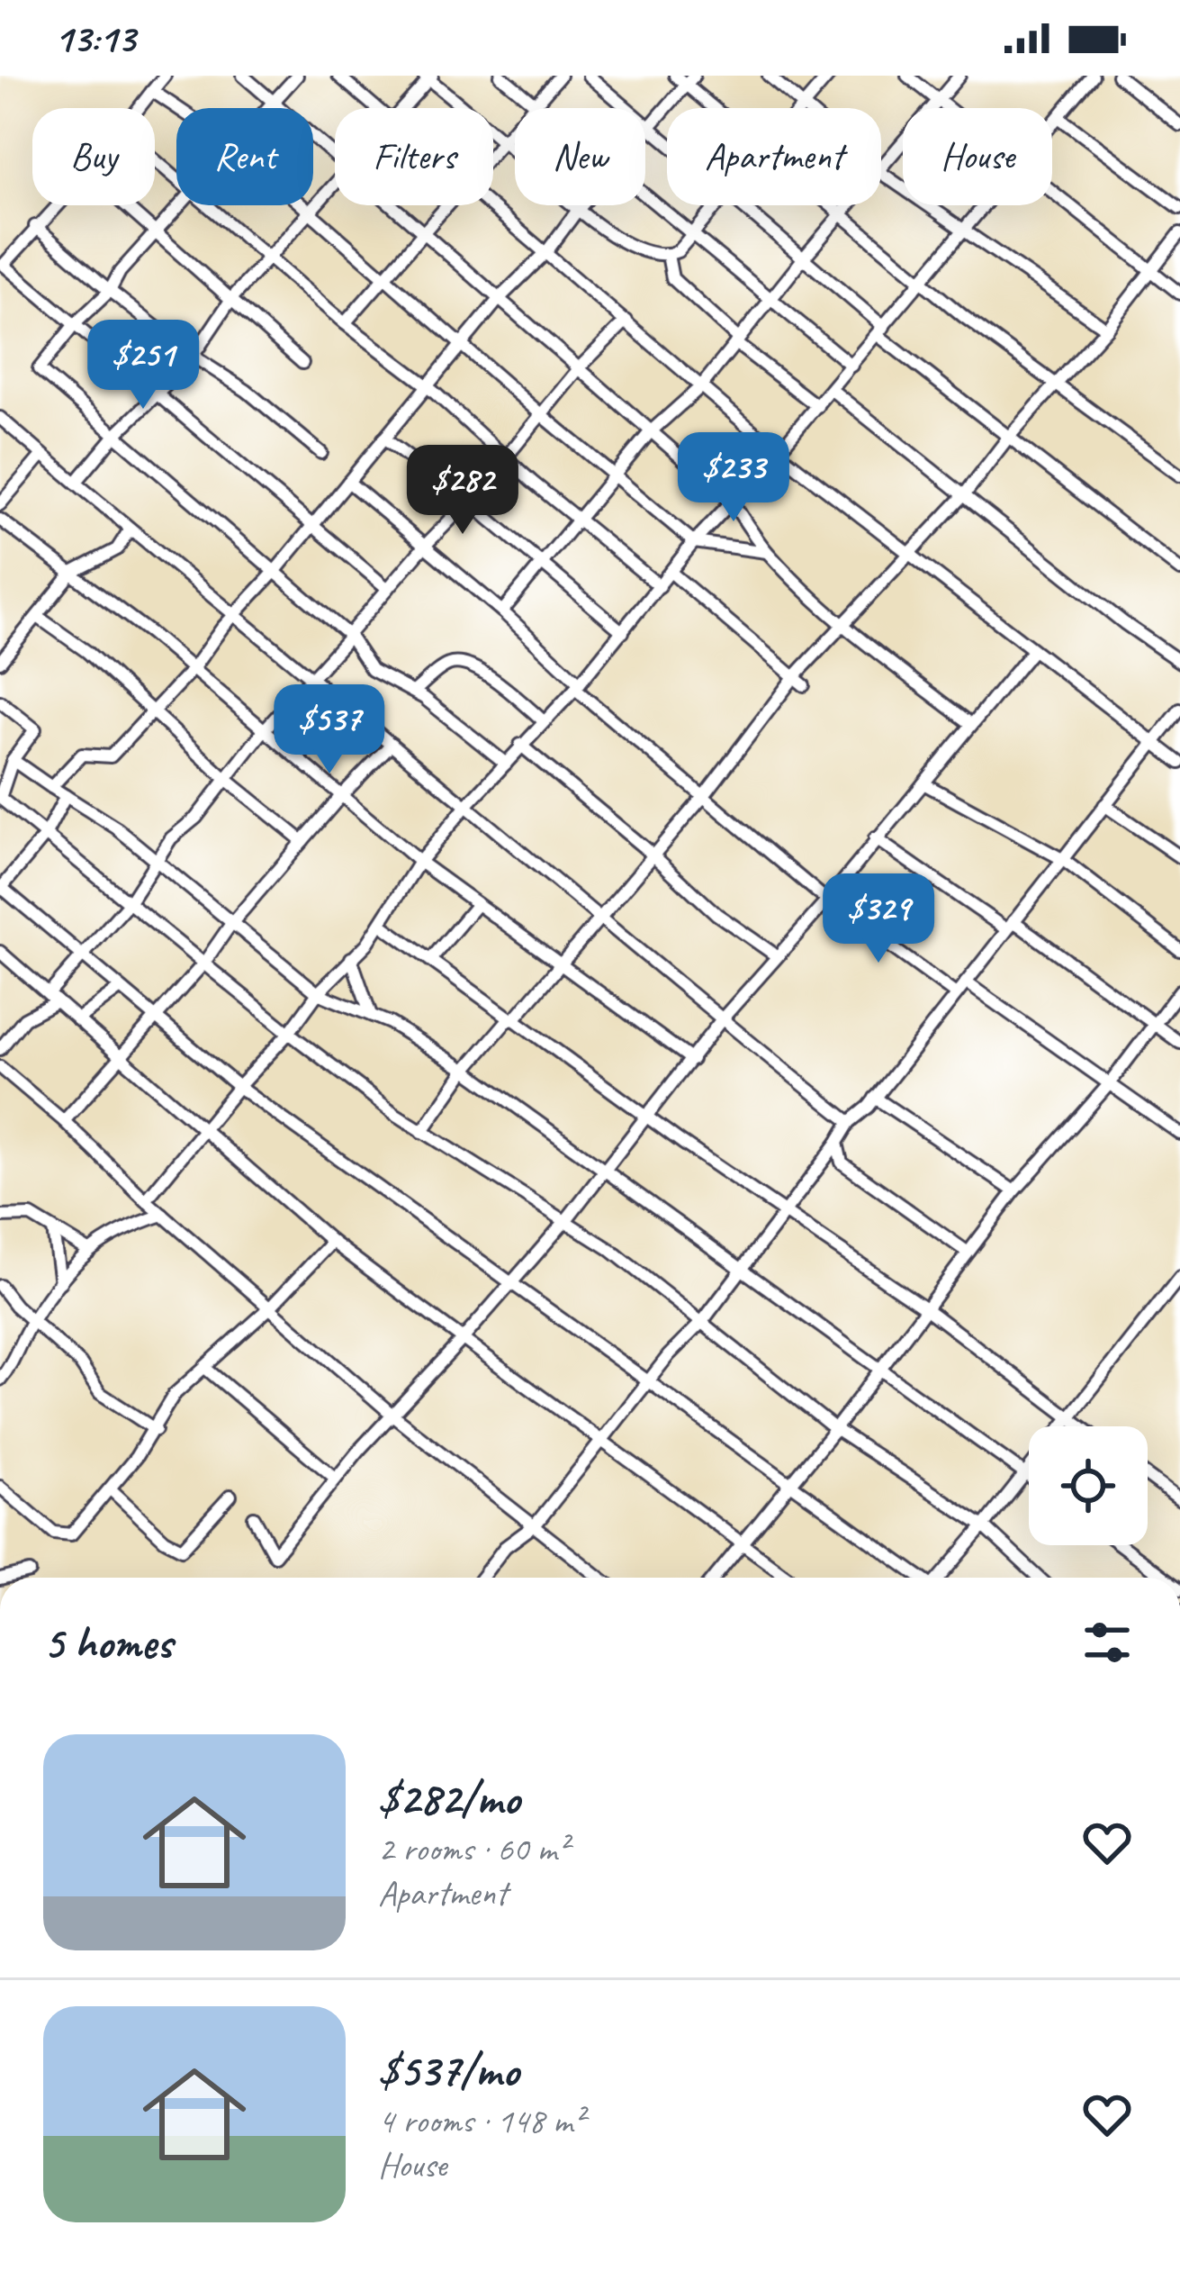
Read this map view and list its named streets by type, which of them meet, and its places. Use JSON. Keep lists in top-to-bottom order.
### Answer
{
  "page": {
    "status": "13:13",
    "chip": [
      "Buy",
      "Rent",
      "Filters",
      "New",
      "Apartment",
      "House"
    ],
    "price": [
      "$251",
      "$233",
      "$282",
      "$537",
      "$329"
    ],
    "heading": "5 homes",
    "list": [
      {
        "name": "$282/mo",
        "note": "2 rooms · 60 m² · Apartment"
      },
      {
        "name": "$537/mo",
        "note": "4 rooms · 148 m² · House"
      }
    ]
  }
}
